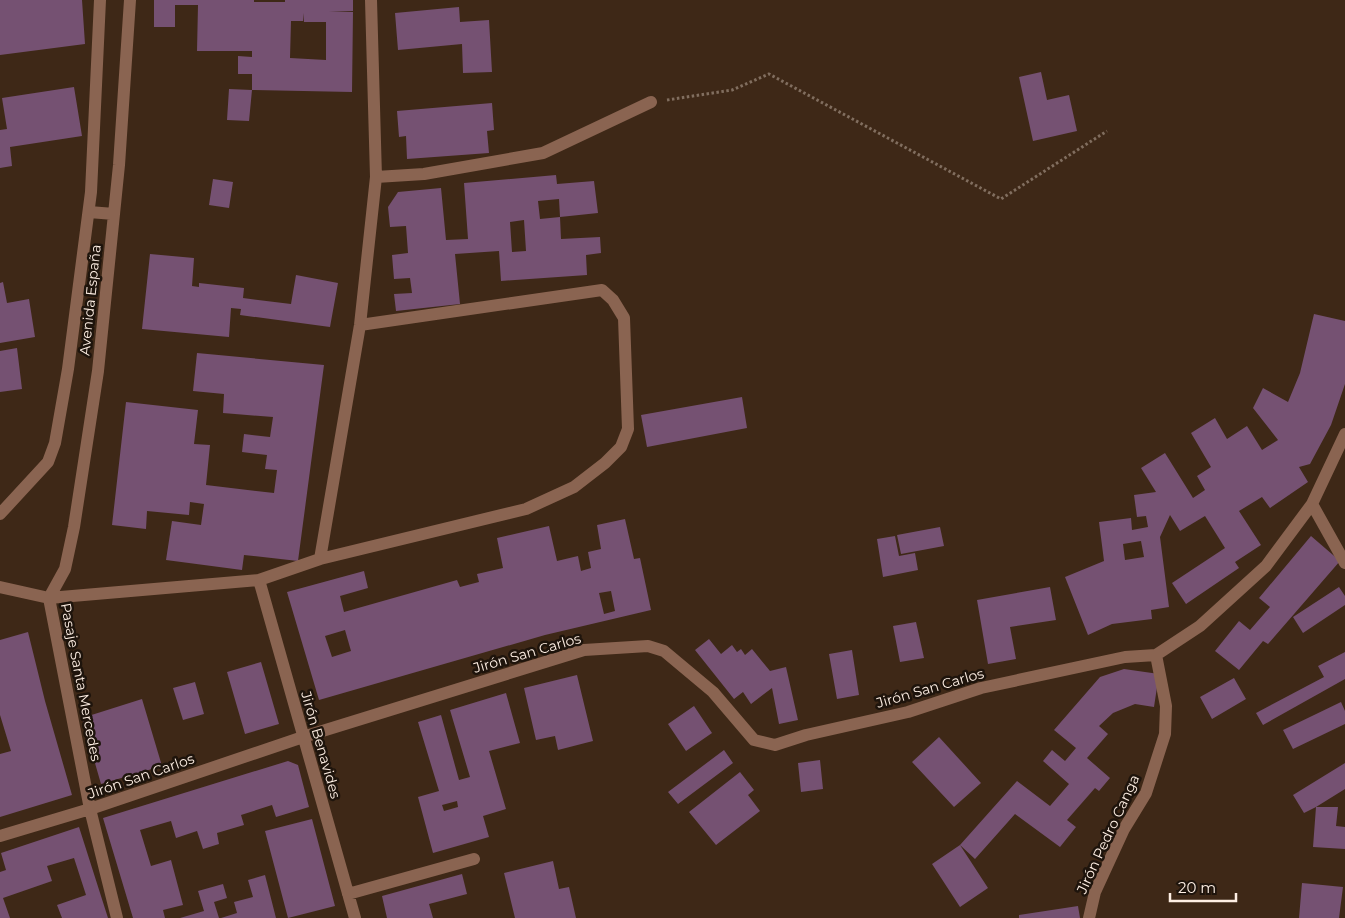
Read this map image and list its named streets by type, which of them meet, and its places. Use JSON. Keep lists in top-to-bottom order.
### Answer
{
  "streets": {
    "street": [
      "Avenida España",
      "Jirón San Carlos",
      "Pasaje Santa Mercedes",
      "Jirón Benavides",
      "Jirón Pedro Canga"
    ]
  },
  "crossings": [
    ["Avenida España", "Pasaje Santa Mercedes"],
    ["Jirón San Carlos", "Pasaje Santa Mercedes"],
    ["Jirón San Carlos", "Jirón Benavides"],
    ["Jirón San Carlos", "Jirón Pedro Canga"]
  ],
  "scale_bar": "20 m"
}
